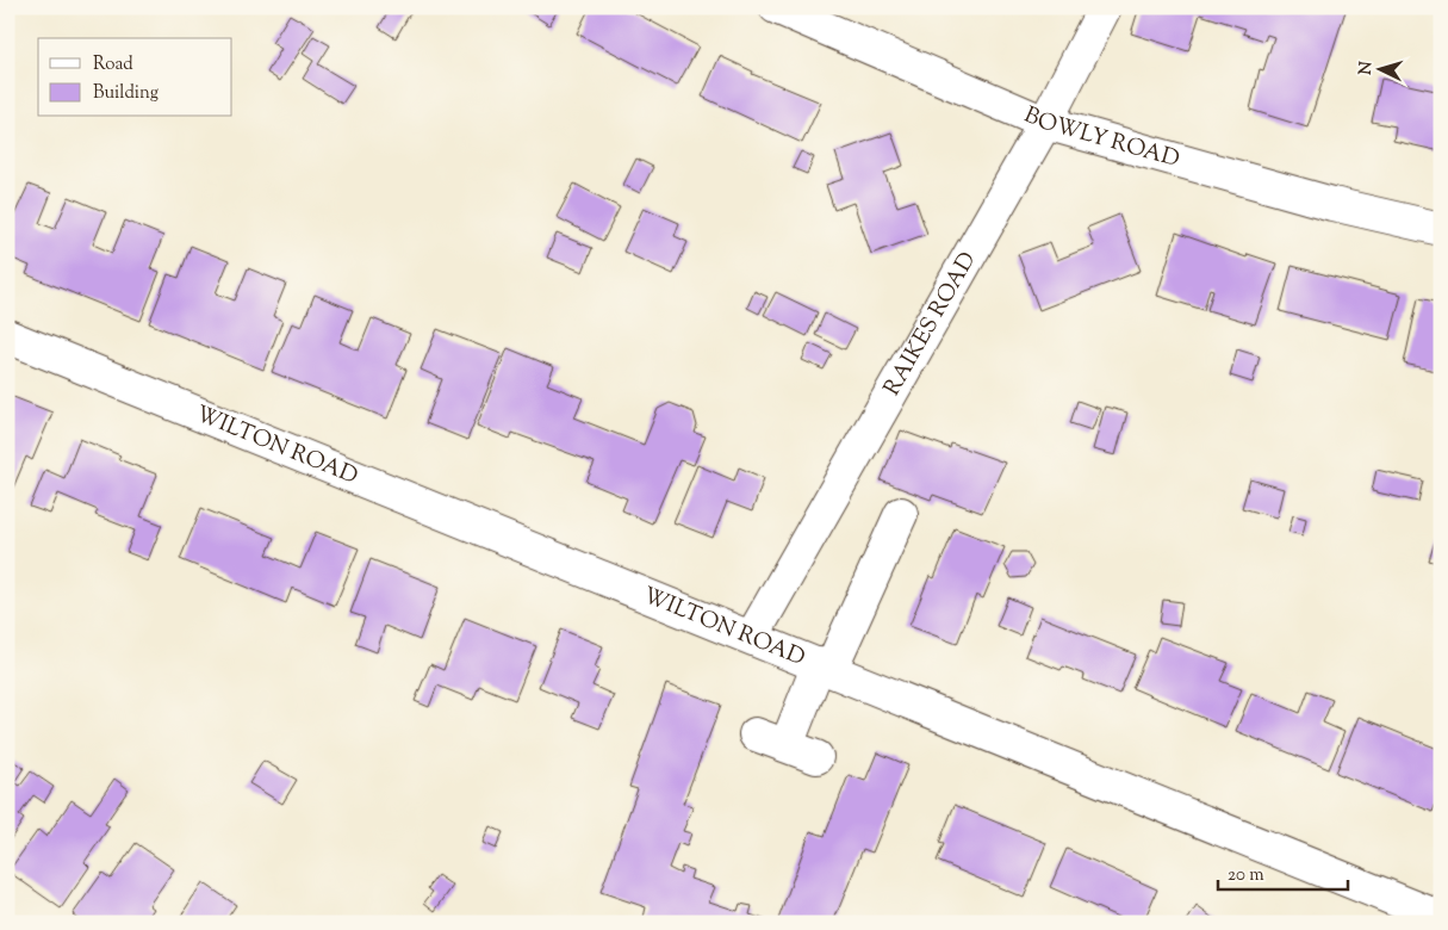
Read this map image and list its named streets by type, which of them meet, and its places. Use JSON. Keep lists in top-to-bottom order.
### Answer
{
  "streets": {
    "street": ["BOWLY ROAD", "RAIKES ROAD", "WILTON ROAD"]
  },
  "crossings": [
    ["BOWLY ROAD", "RAIKES ROAD"],
    ["RAIKES ROAD", "WILTON ROAD"]
  ],
  "legend": ["Road", "Building"],
  "scale_bar": "20 m",
  "north": "left"
}
